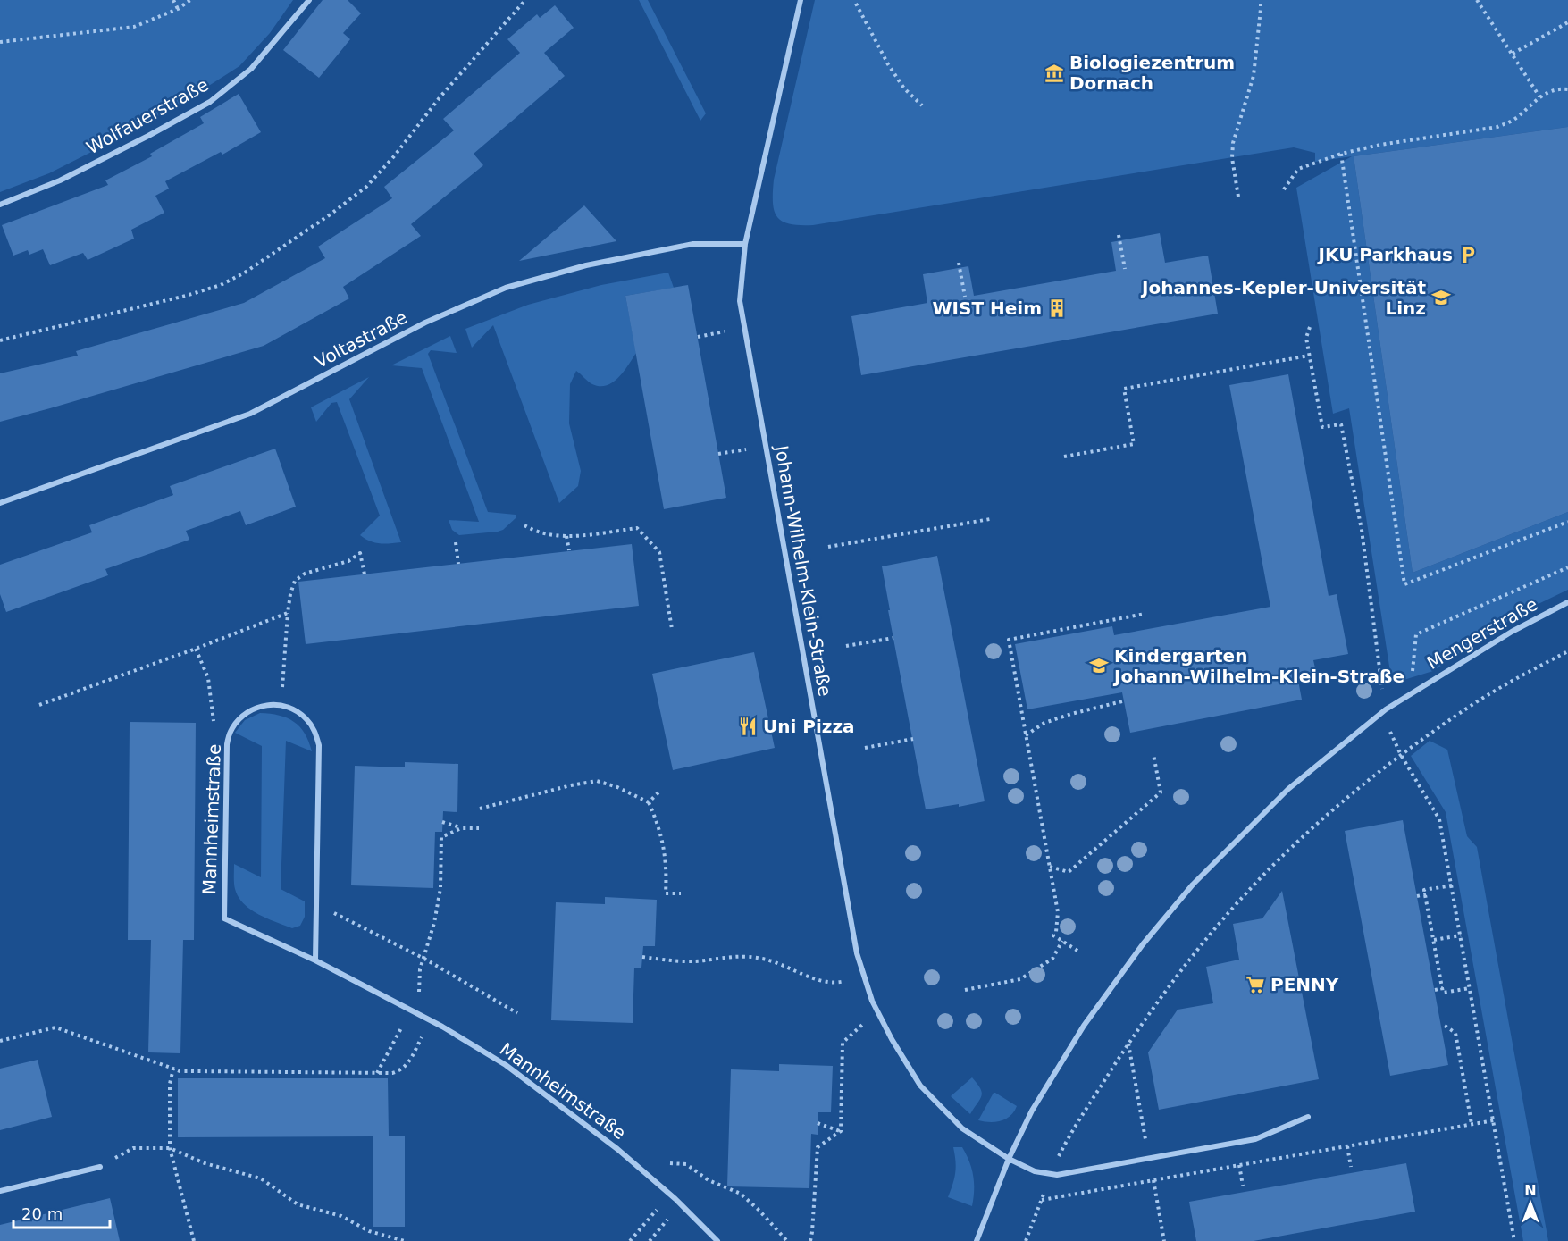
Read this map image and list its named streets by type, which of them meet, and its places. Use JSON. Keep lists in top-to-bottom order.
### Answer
{
  "streets": {
    "street": [
      "Wolfauerstraße",
      "Voltastraße",
      "Johann-Wilhelm-Klein-Straße",
      "Mengerstraße",
      "Mannheimstraße"
    ]
  },
  "crossings": [
    ["Voltastraße", "Johann-Wilhelm-Klein-Straße"],
    ["Johann-Wilhelm-Klein-Straße", "Mengerstraße"]
  ],
  "places": {
    "museum": ["Biologiezentrum Dornach"],
    "parking": ["JKU Parkhaus"],
    "school or university": ["Johannes-Kepler-Universität Linz", "Kindergarten Johann-Wilhelm-Klein-Straße"],
    "building": ["WIST Heim"],
    "restaurant": ["Uni Pizza"],
    "supermarket": ["PENNY"]
  },
  "scale_bar": "20 m",
  "north": "top"
}
